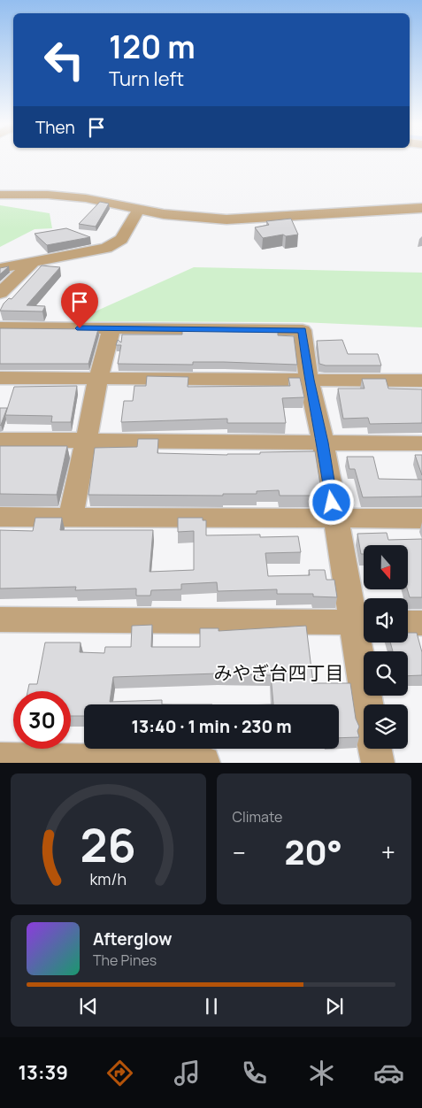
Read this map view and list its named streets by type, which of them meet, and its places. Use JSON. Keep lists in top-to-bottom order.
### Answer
{
  "districts": ["みやぎ台四丁目"],
  "north": "bottom",
  "page": {
    "turn": ["120 m", "Turn left"],
    "then": "Then",
    "limit": "30",
    "trip": "13:40 · 1 min · 230 m",
    "tile": "Climate",
    "heat": ["−", "20°", "+"],
    "song": ["Afterglow", "The Pines"],
    "tabs": "13:39",
    "gauge": ["26", "km/h"]
  }
}
